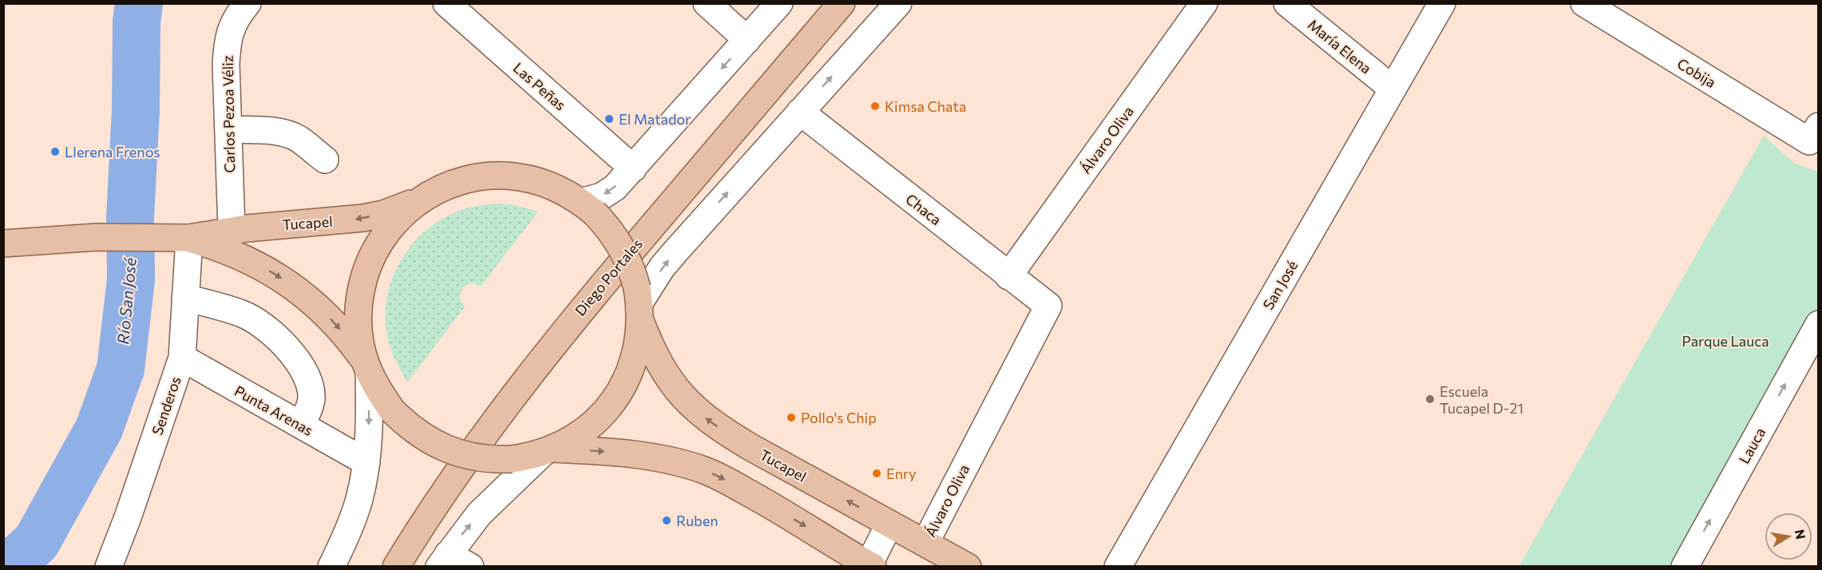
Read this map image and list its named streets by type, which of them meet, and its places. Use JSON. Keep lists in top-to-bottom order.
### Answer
{
  "streets": {
    "main road": ["Tucapel", "Diego Portales"],
    "street": [
      "María Elena",
      "Cobija",
      "Las Peñas",
      "Carlos Pezoa Véliz",
      "Álvaro Oliva",
      "Chaca",
      "San José",
      "Senderos",
      "Punta Arenas",
      "Lauca"
    ]
  },
  "crossings": [
    ["María Elena", "San José"],
    ["Carlos Pezoa Véliz", "Tucapel"],
    ["Álvaro Oliva", "Chaca"],
    ["Álvaro Oliva", "Tucapel"],
    ["Tucapel", "Senderos"],
    ["Senderos", "Punta Arenas"]
  ],
  "one_way": ["Lauca"],
  "water": ["Río San José"],
  "parks": ["Parque Lauca"],
  "places": [
    "Kimsa Chata",
    "El Matador",
    "Llerena Frenos",
    "Escuela Tucapel D-21",
    "Pollo's Chip",
    "Enry",
    "Ruben"
  ],
  "north": "right"
}
